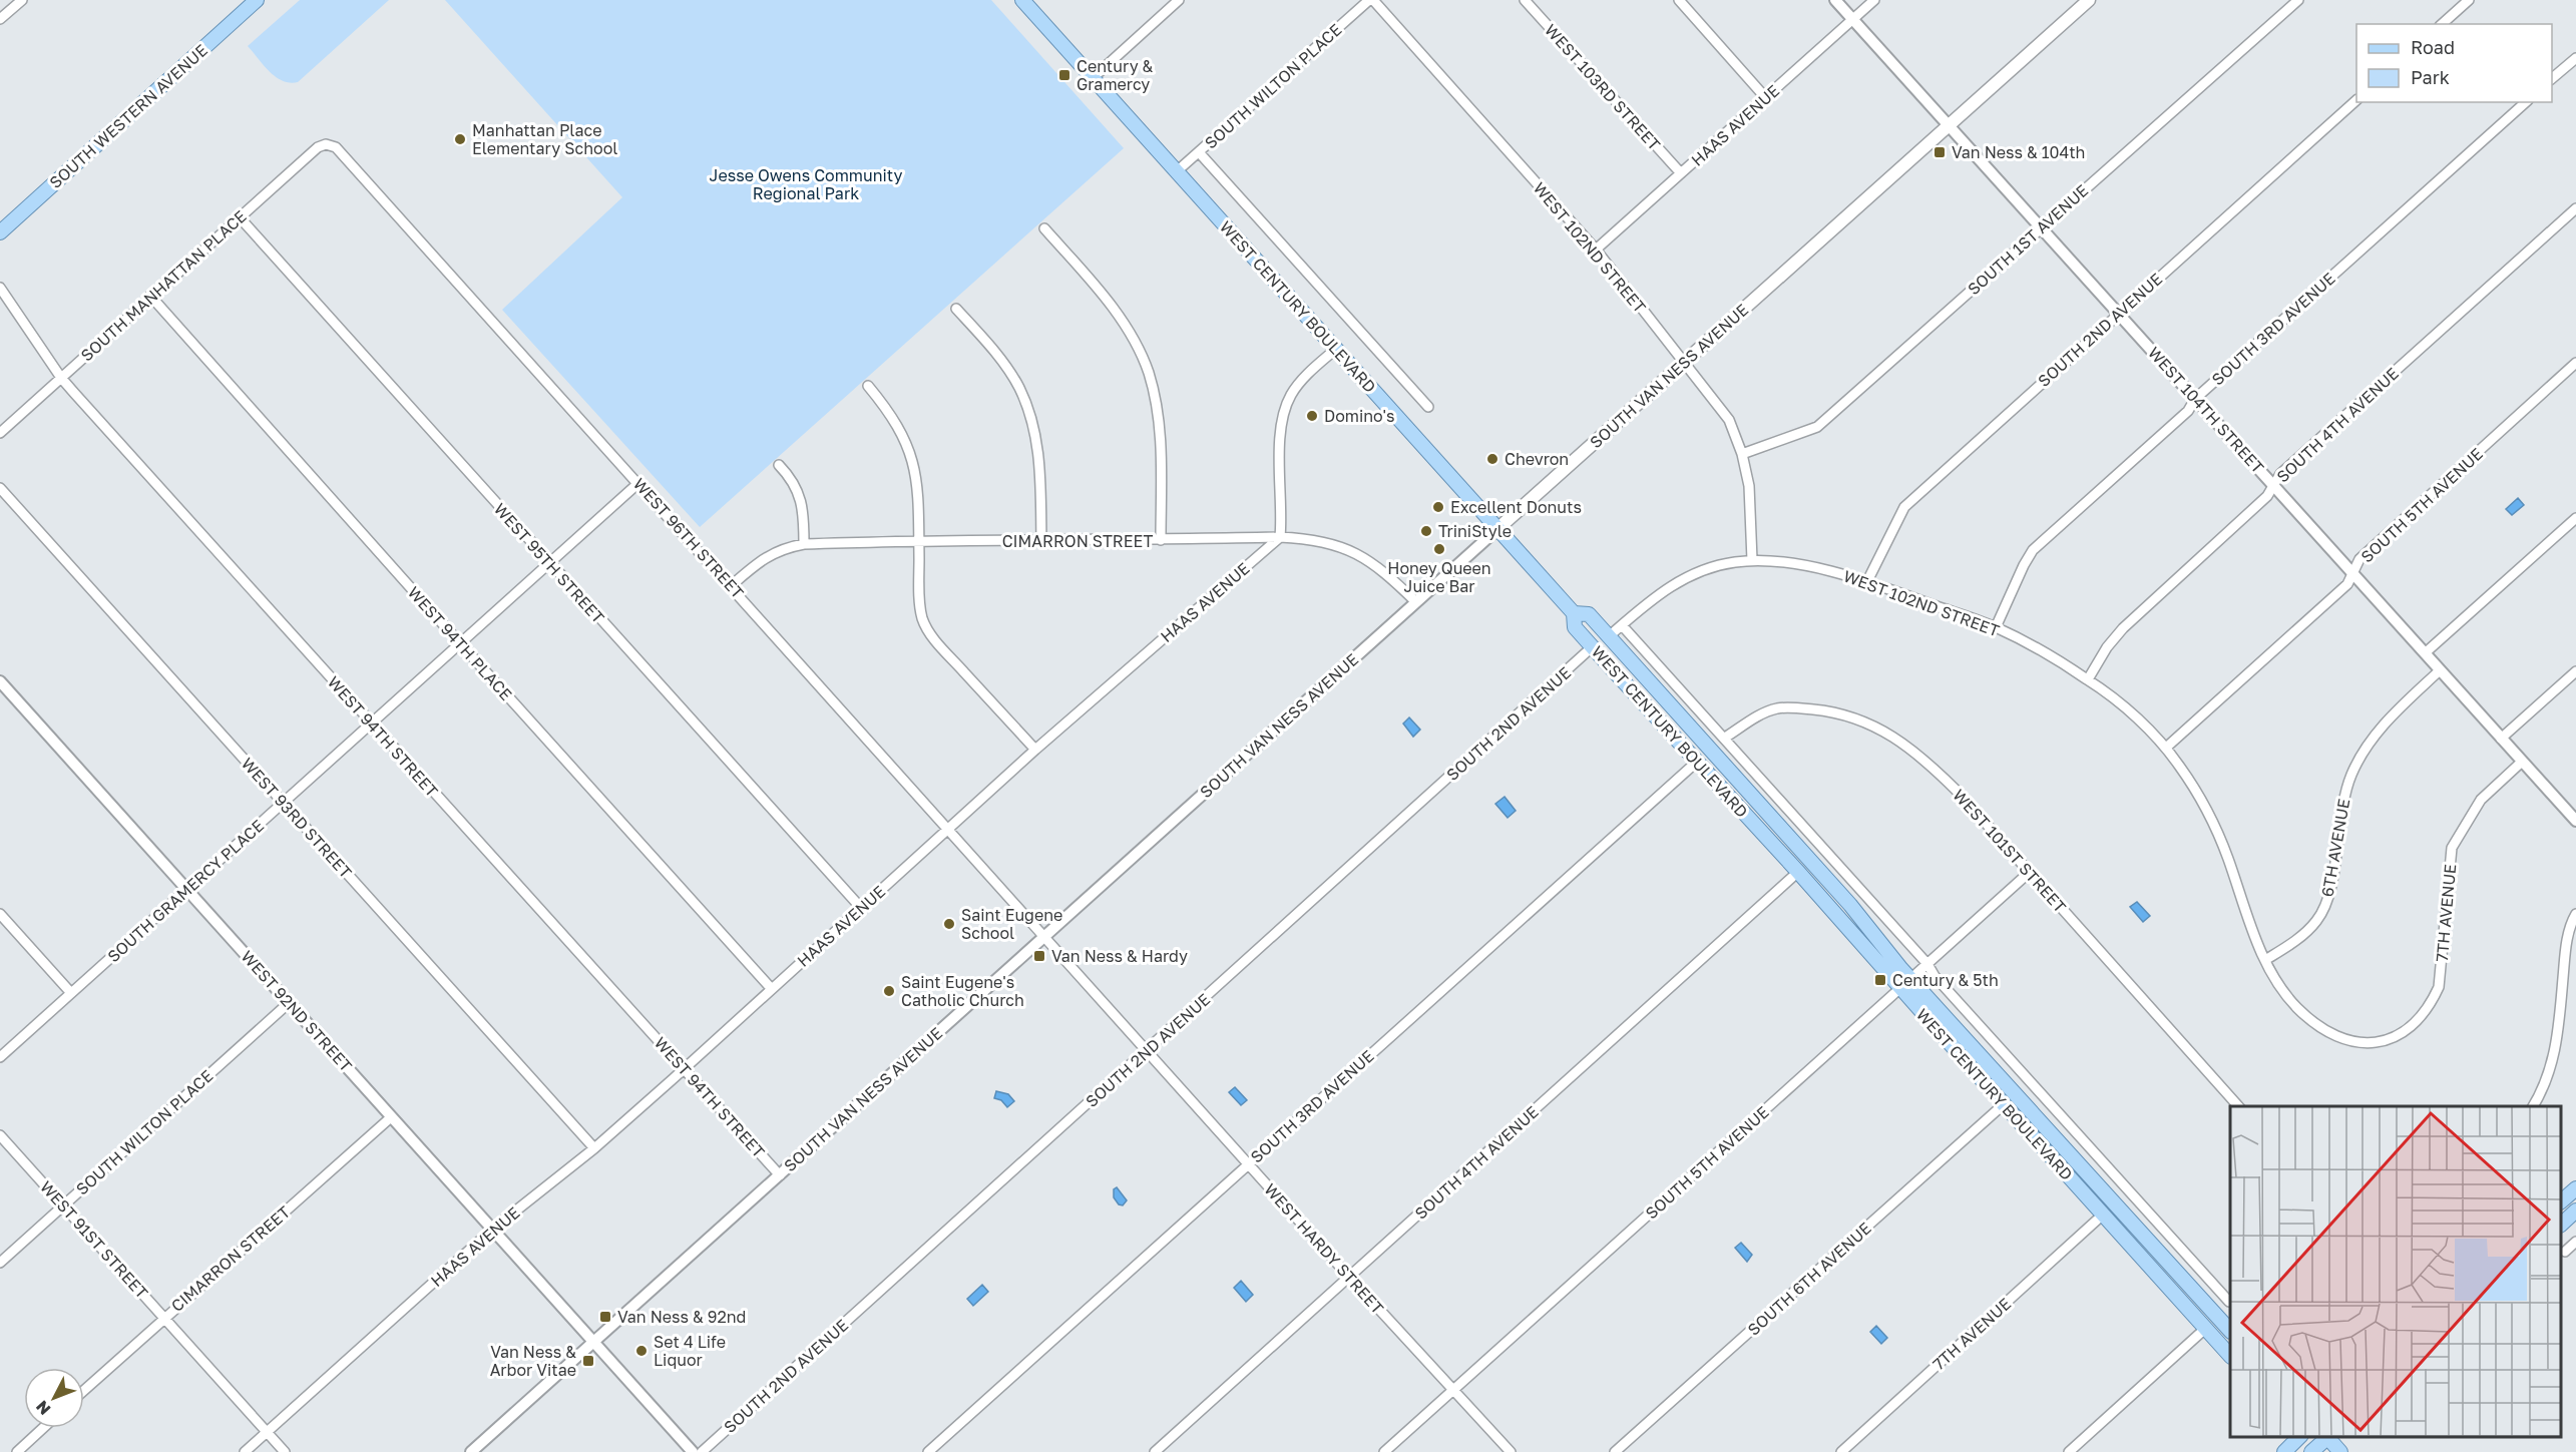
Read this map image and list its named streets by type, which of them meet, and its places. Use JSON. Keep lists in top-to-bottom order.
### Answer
{
  "streets": {
    "main road": ["SOUTH WESTERN AVENUE", "WEST CENTURY BOULEVARD", "SOUTH VAN NESS AVENUE"],
    "street": [
      "SOUTH WILTON PLACE",
      "WEST 103RD STREET",
      "HAAS AVENUE",
      "SOUTH 1ST AVENUE",
      "WEST 102ND STREET",
      "SOUTH MANHATTAN PLACE",
      "SOUTH 3RD AVENUE",
      "SOUTH 2ND AVENUE",
      "WEST 104TH STREET",
      "SOUTH 4TH AVENUE",
      "SOUTH 5TH AVENUE",
      "WEST 96TH STREET",
      "CIMARRON STREET",
      "WEST 95TH STREET",
      "WEST 94TH PLACE",
      "WEST 94TH STREET",
      "WEST 93RD STREET",
      "6TH AVENUE",
      "WEST 101ST STREET",
      "SOUTH GRAMERCY PLACE",
      "7TH AVENUE",
      "WEST 92ND STREET",
      "WEST 91ST STREET",
      "WEST HARDY STREET",
      "SOUTH 6TH AVENUE"
    ]
  },
  "crossings": [
    ["SOUTH WILTON PLACE", "WEST 102ND STREET"],
    ["SOUTH WILTON PLACE", "WEST CENTURY BOULEVARD"],
    ["SOUTH WILTON PLACE", "WEST 92ND STREET"],
    ["SOUTH WILTON PLACE", "WEST 91ST STREET"],
    ["WEST 103RD STREET", "HAAS AVENUE"],
    ["HAAS AVENUE", "WEST 102ND STREET"],
    ["HAAS AVENUE", "WEST 104TH STREET"],
    ["HAAS AVENUE", "WEST 96TH STREET"],
    ["HAAS AVENUE", "CIMARRON STREET"],
    ["HAAS AVENUE", "WEST 95TH STREET"],
    ["HAAS AVENUE", "WEST 94TH PLACE"],
    ["HAAS AVENUE", "WEST 94TH STREET"],
    ["HAAS AVENUE", "WEST 93RD STREET"],
    ["HAAS AVENUE", "WEST 92ND STREET"],
    ["HAAS AVENUE", "WEST 91ST STREET"],
    ["SOUTH 1ST AVENUE", "WEST 102ND STREET"],
    ["SOUTH 1ST AVENUE", "WEST 104TH STREET"],
    ["WEST 102ND STREET", "SOUTH 3RD AVENUE"],
    ["WEST 102ND STREET", "SOUTH 2ND AVENUE"],
    ["WEST 102ND STREET", "SOUTH VAN NESS AVENUE"],
    ["WEST 102ND STREET", "SOUTH 4TH AVENUE"],
    ["WEST 102ND STREET", "SOUTH 5TH AVENUE"],
    ["WEST 102ND STREET", "6TH AVENUE"],
    ["WEST 102ND STREET", "7TH AVENUE"],
    ["SOUTH MANHATTAN PLACE", "WEST 96TH STREET"],
    ["SOUTH MANHATTAN PLACE", "WEST 95TH STREET"],
    ["SOUTH MANHATTAN PLACE", "WEST 94TH PLACE"],
    ["SOUTH MANHATTAN PLACE", "WEST 94TH STREET"],
    ["WEST CENTURY BOULEVARD", "SOUTH 3RD AVENUE"],
    ["WEST CENTURY BOULEVARD", "SOUTH 2ND AVENUE"],
    ["WEST CENTURY BOULEVARD", "SOUTH VAN NESS AVENUE"],
    ["WEST CENTURY BOULEVARD", "SOUTH 4TH AVENUE"],
    ["WEST CENTURY BOULEVARD", "SOUTH 5TH AVENUE"],
    ["WEST CENTURY BOULEVARD", "WEST 101ST STREET"],
    ["WEST CENTURY BOULEVARD", "7TH AVENUE"],
    ["WEST CENTURY BOULEVARD", "SOUTH 6TH AVENUE"],
    ["SOUTH 3RD AVENUE", "WEST 104TH STREET"],
    ["SOUTH 3RD AVENUE", "WEST HARDY STREET"],
    ["SOUTH 2ND AVENUE", "WEST 104TH STREET"],
    ["SOUTH 2ND AVENUE", "WEST HARDY STREET"],
    ["SOUTH VAN NESS AVENUE", "WEST 104TH STREET"],
    ["SOUTH VAN NESS AVENUE", "WEST 96TH STREET"],
    ["SOUTH VAN NESS AVENUE", "CIMARRON STREET"],
    ["SOUTH VAN NESS AVENUE", "WEST 94TH STREET"],
    ["SOUTH VAN NESS AVENUE", "WEST 92ND STREET"],
    ["SOUTH VAN NESS AVENUE", "WEST HARDY STREET"],
    ["WEST 104TH STREET", "SOUTH 4TH AVENUE"],
    ["WEST 104TH STREET", "SOUTH 5TH AVENUE"],
    ["WEST 104TH STREET", "6TH AVENUE"],
    ["WEST 104TH STREET", "7TH AVENUE"],
    ["SOUTH 4TH AVENUE", "WEST HARDY STREET"],
    ["SOUTH 5TH AVENUE", "WEST 101ST STREET"],
    ["SOUTH 5TH AVENUE", "WEST HARDY STREET"],
    ["WEST 96TH STREET", "CIMARRON STREET"],
    ["WEST 96TH STREET", "SOUTH GRAMERCY PLACE"],
    ["WEST 96TH STREET", "WEST HARDY STREET"],
    ["CIMARRON STREET", "WEST 92ND STREET"],
    ["CIMARRON STREET", "WEST 91ST STREET"],
    ["WEST 95TH STREET", "SOUTH GRAMERCY PLACE"],
    ["WEST 94TH PLACE", "SOUTH GRAMERCY PLACE"],
    ["WEST 94TH STREET", "SOUTH GRAMERCY PLACE"],
    ["WEST 93RD STREET", "SOUTH GRAMERCY PLACE"],
    ["SOUTH GRAMERCY PLACE", "WEST 92ND STREET"]
  ],
  "parks": ["Jesse Owens Community Regional Park"],
  "places": {
    "transit": [
      "Century & Gramercy",
      "Van Ness & 104th",
      "Van Ness & Hardy",
      "Century & 5th",
      "Van Ness & 92nd",
      "Van Ness & Arbor Vitae"
    ],
    "other": [
      "Manhattan Place Elementary School",
      "Domino's",
      "Chevron",
      "Excellent Donuts",
      "TriniStyle",
      "Honey Queen Juice Bar",
      "Saint Eugene School",
      "Saint Eugene's Catholic Church",
      "Set 4 Life Liquor"
    ]
  },
  "legend": ["Road", "Park"],
  "north": "bottom left"
}
